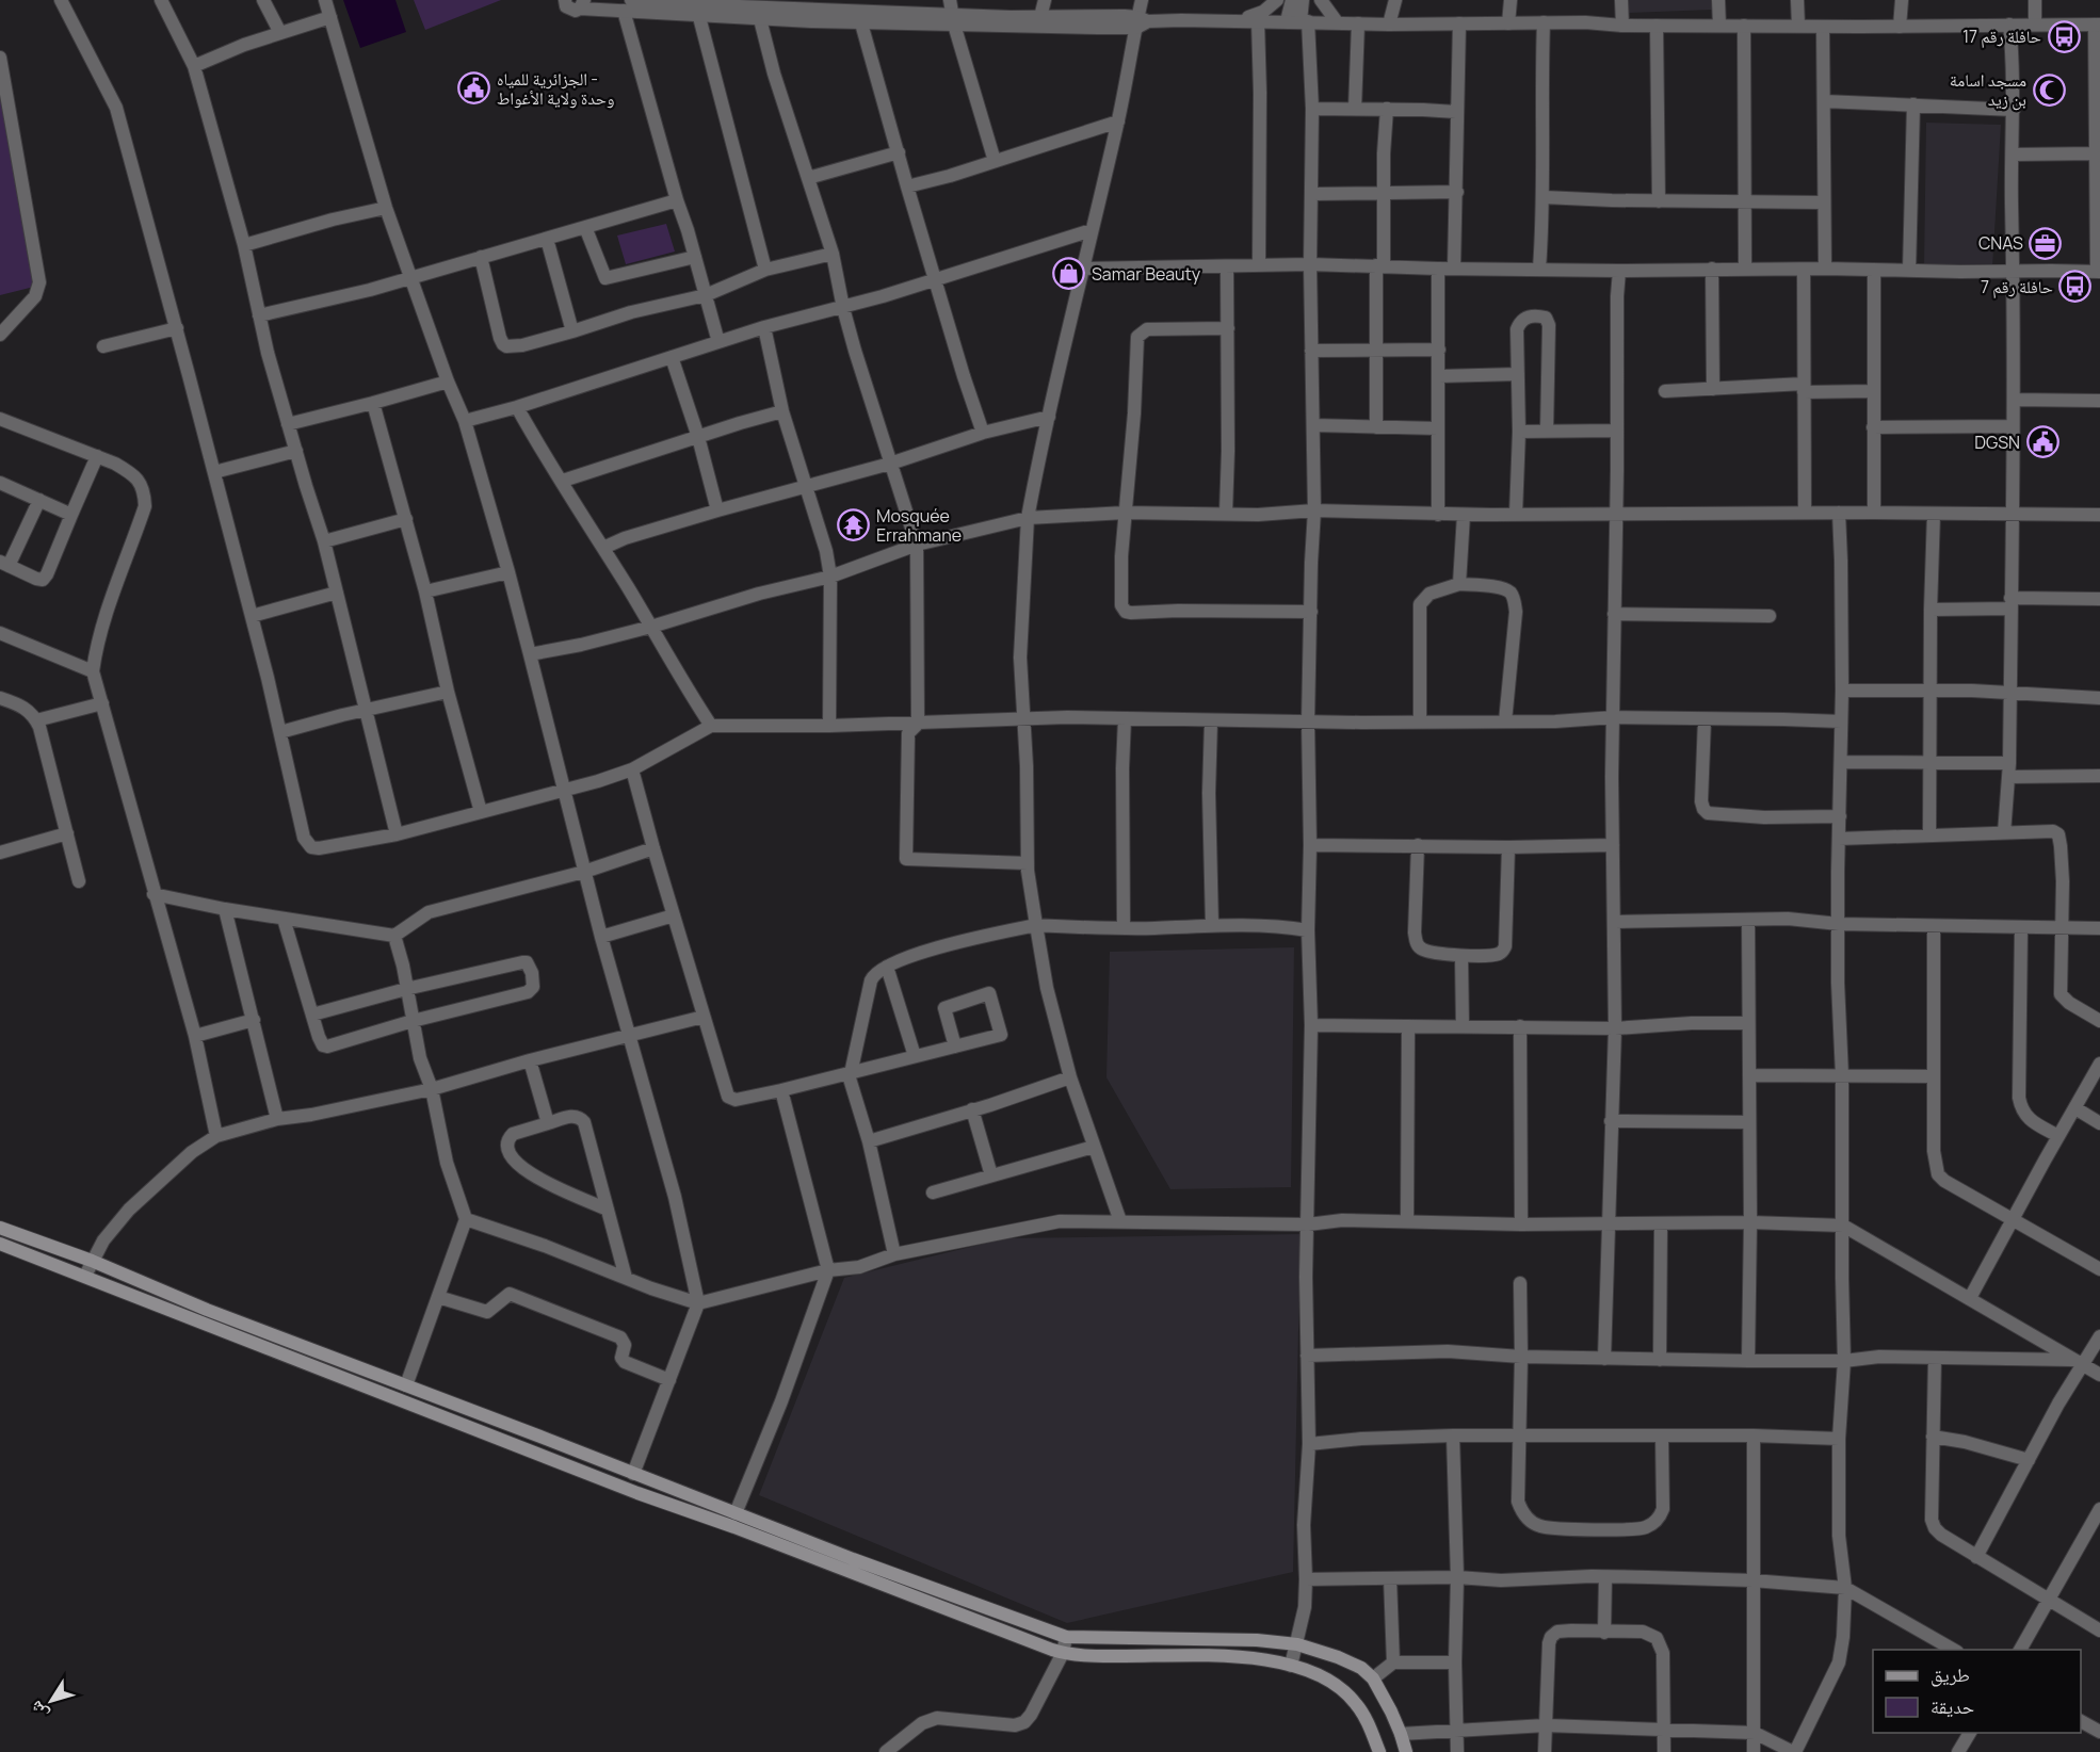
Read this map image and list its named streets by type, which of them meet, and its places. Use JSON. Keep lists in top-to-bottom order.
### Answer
{
  "places": {
    "bus stop": ["حافلة رقم 17", "حافلة رقم 7"],
    "public building": ["الجزائرية للمياه - وحدة ولاية الأغواط", "DGSN"],
    "mosque": ["مسجد اسامة بن زيد"],
    "office": ["CNAS"],
    "shop": ["Samar Beauty"],
    "temple": ["Mosquée Errahmane"]
  },
  "legend": ["طريق", "حديقة"],
  "north": "bottom left"
}
